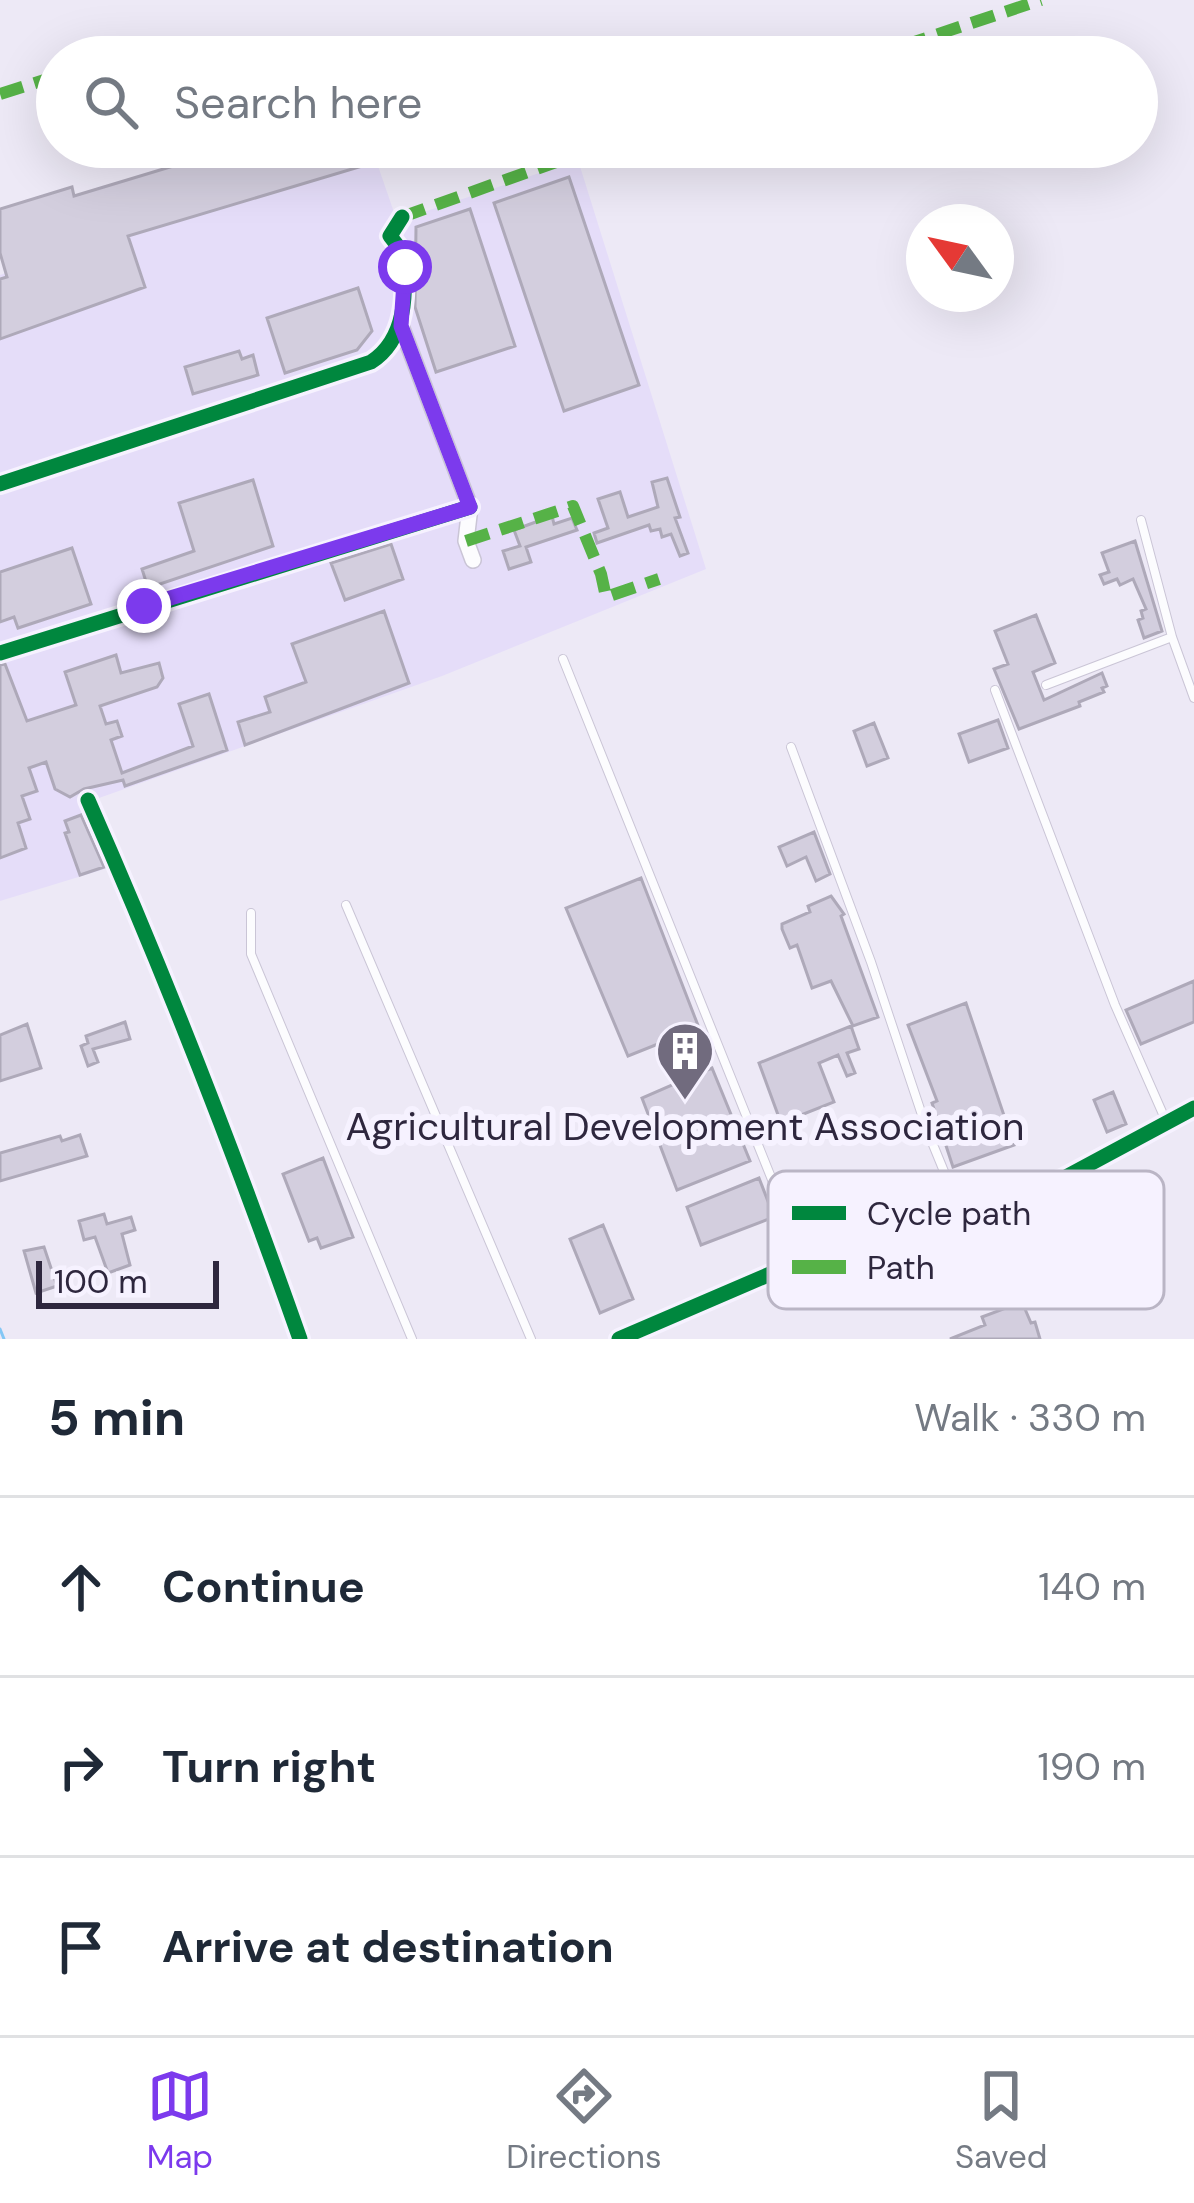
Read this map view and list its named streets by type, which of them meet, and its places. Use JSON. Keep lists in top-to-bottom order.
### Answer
{
  "places": {
    "building": ["Agricultural Development Association"]
  },
  "legend": ["Cycle path", "Path"],
  "scale_bar": "100 m",
  "north": "top left",
  "page": {
    "search": "Search here",
    "scale": "100 m",
    "heading": ["5 min", "Walk · 330 m"],
    "list": [
      ["Continue", "140 m"],
      ["Turn right", "190 m"],
      "Arrive at destination"
    ],
    "nav": ["Map", "Directions", "Saved"]
  }
}
